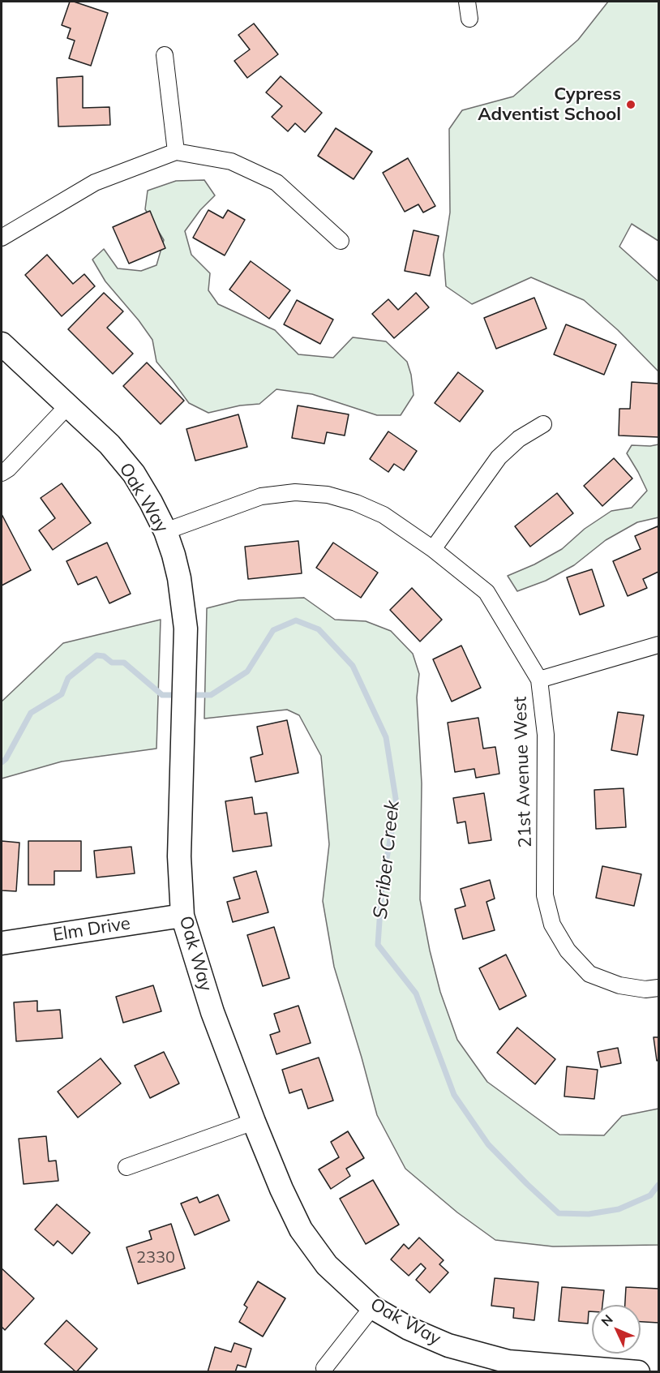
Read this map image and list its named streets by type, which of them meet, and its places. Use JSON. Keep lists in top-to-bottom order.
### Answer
{
  "streets": {
    "street": ["Oak Way", "21st Avenue West", "Elm Drive"]
  },
  "crossings": [
    ["Oak Way", "21st Avenue West"],
    ["Oak Way", "Elm Drive"]
  ],
  "water": ["Scriber Creek"],
  "places": ["Cypress Adventist School"],
  "house_numbers": ["2330"],
  "north": "top left"
}
